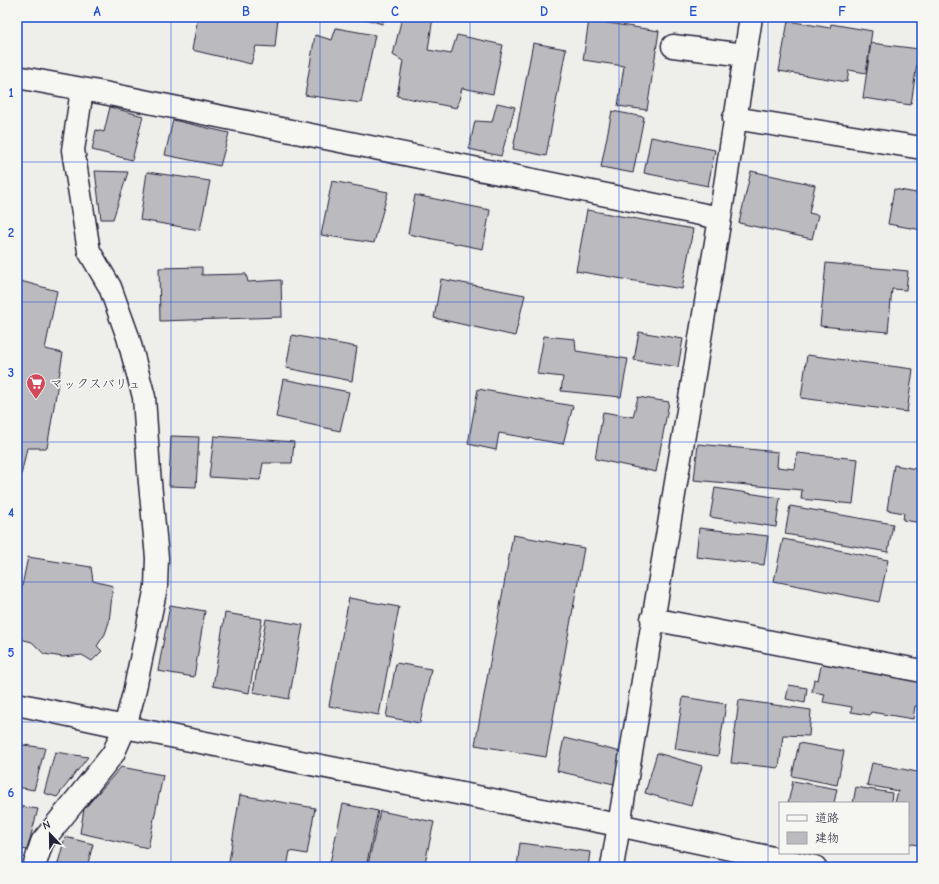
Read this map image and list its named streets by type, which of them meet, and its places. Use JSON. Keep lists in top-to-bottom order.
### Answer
{
  "places": {
    "supermarket": ["マックスバリュ"]
  },
  "legend": ["道路", "建物"],
  "north": "top",
  "grid": {
    "columns": [
      "A",
      "B",
      "C",
      "D",
      "E",
      "F"
    ],
    "rows": [
      "1",
      "2",
      "3",
      "4",
      "5",
      "6"
    ]
  }
}
